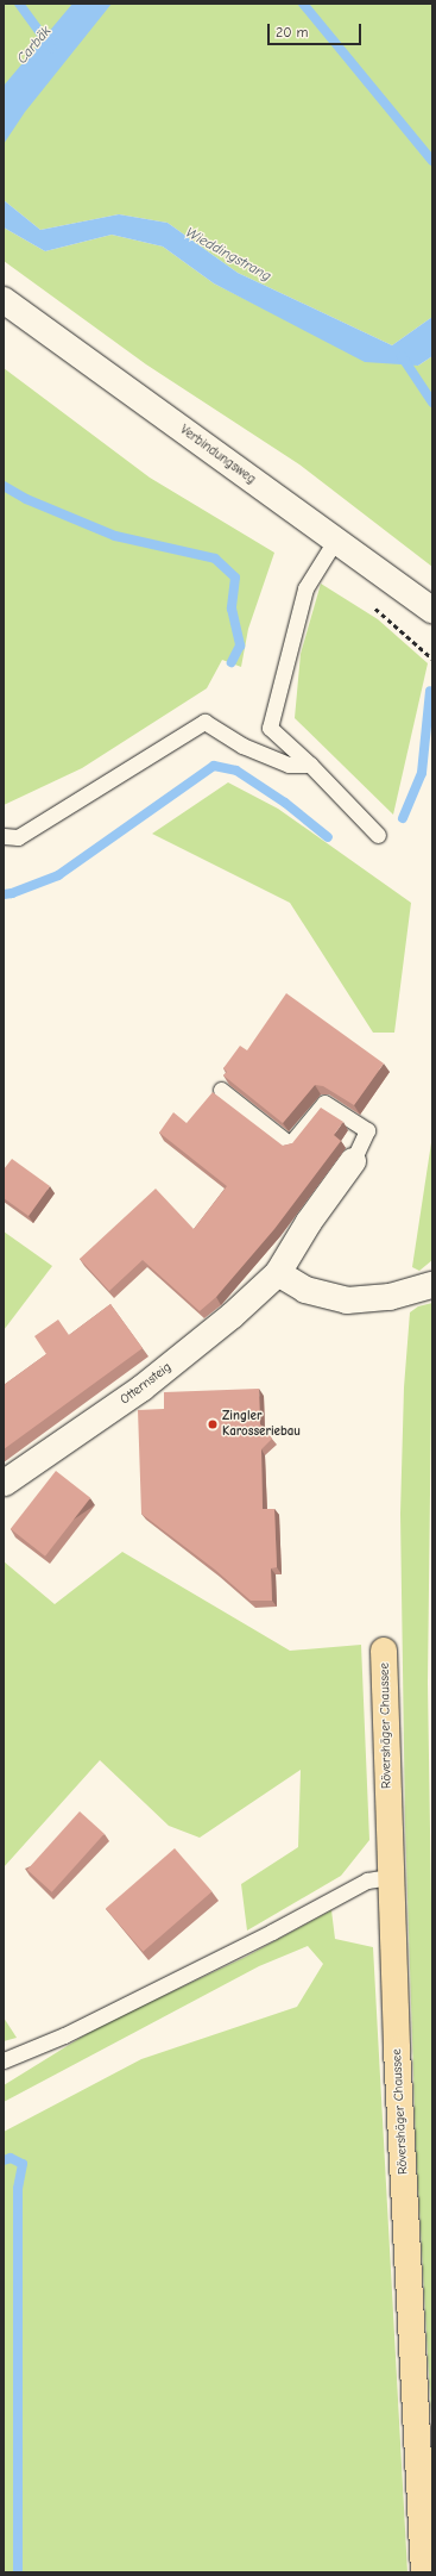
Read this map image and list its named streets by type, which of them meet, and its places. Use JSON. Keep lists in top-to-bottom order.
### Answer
{
  "streets": {
    "main road": ["Rövershäger Chaussee"],
    "street": ["Verbindungsweg", "Otternsteig"]
  },
  "water": ["Carbäk", "Wieddingstrang"],
  "places": ["Zingler Karosseriebau"],
  "scale_bar": "20 m"
}
